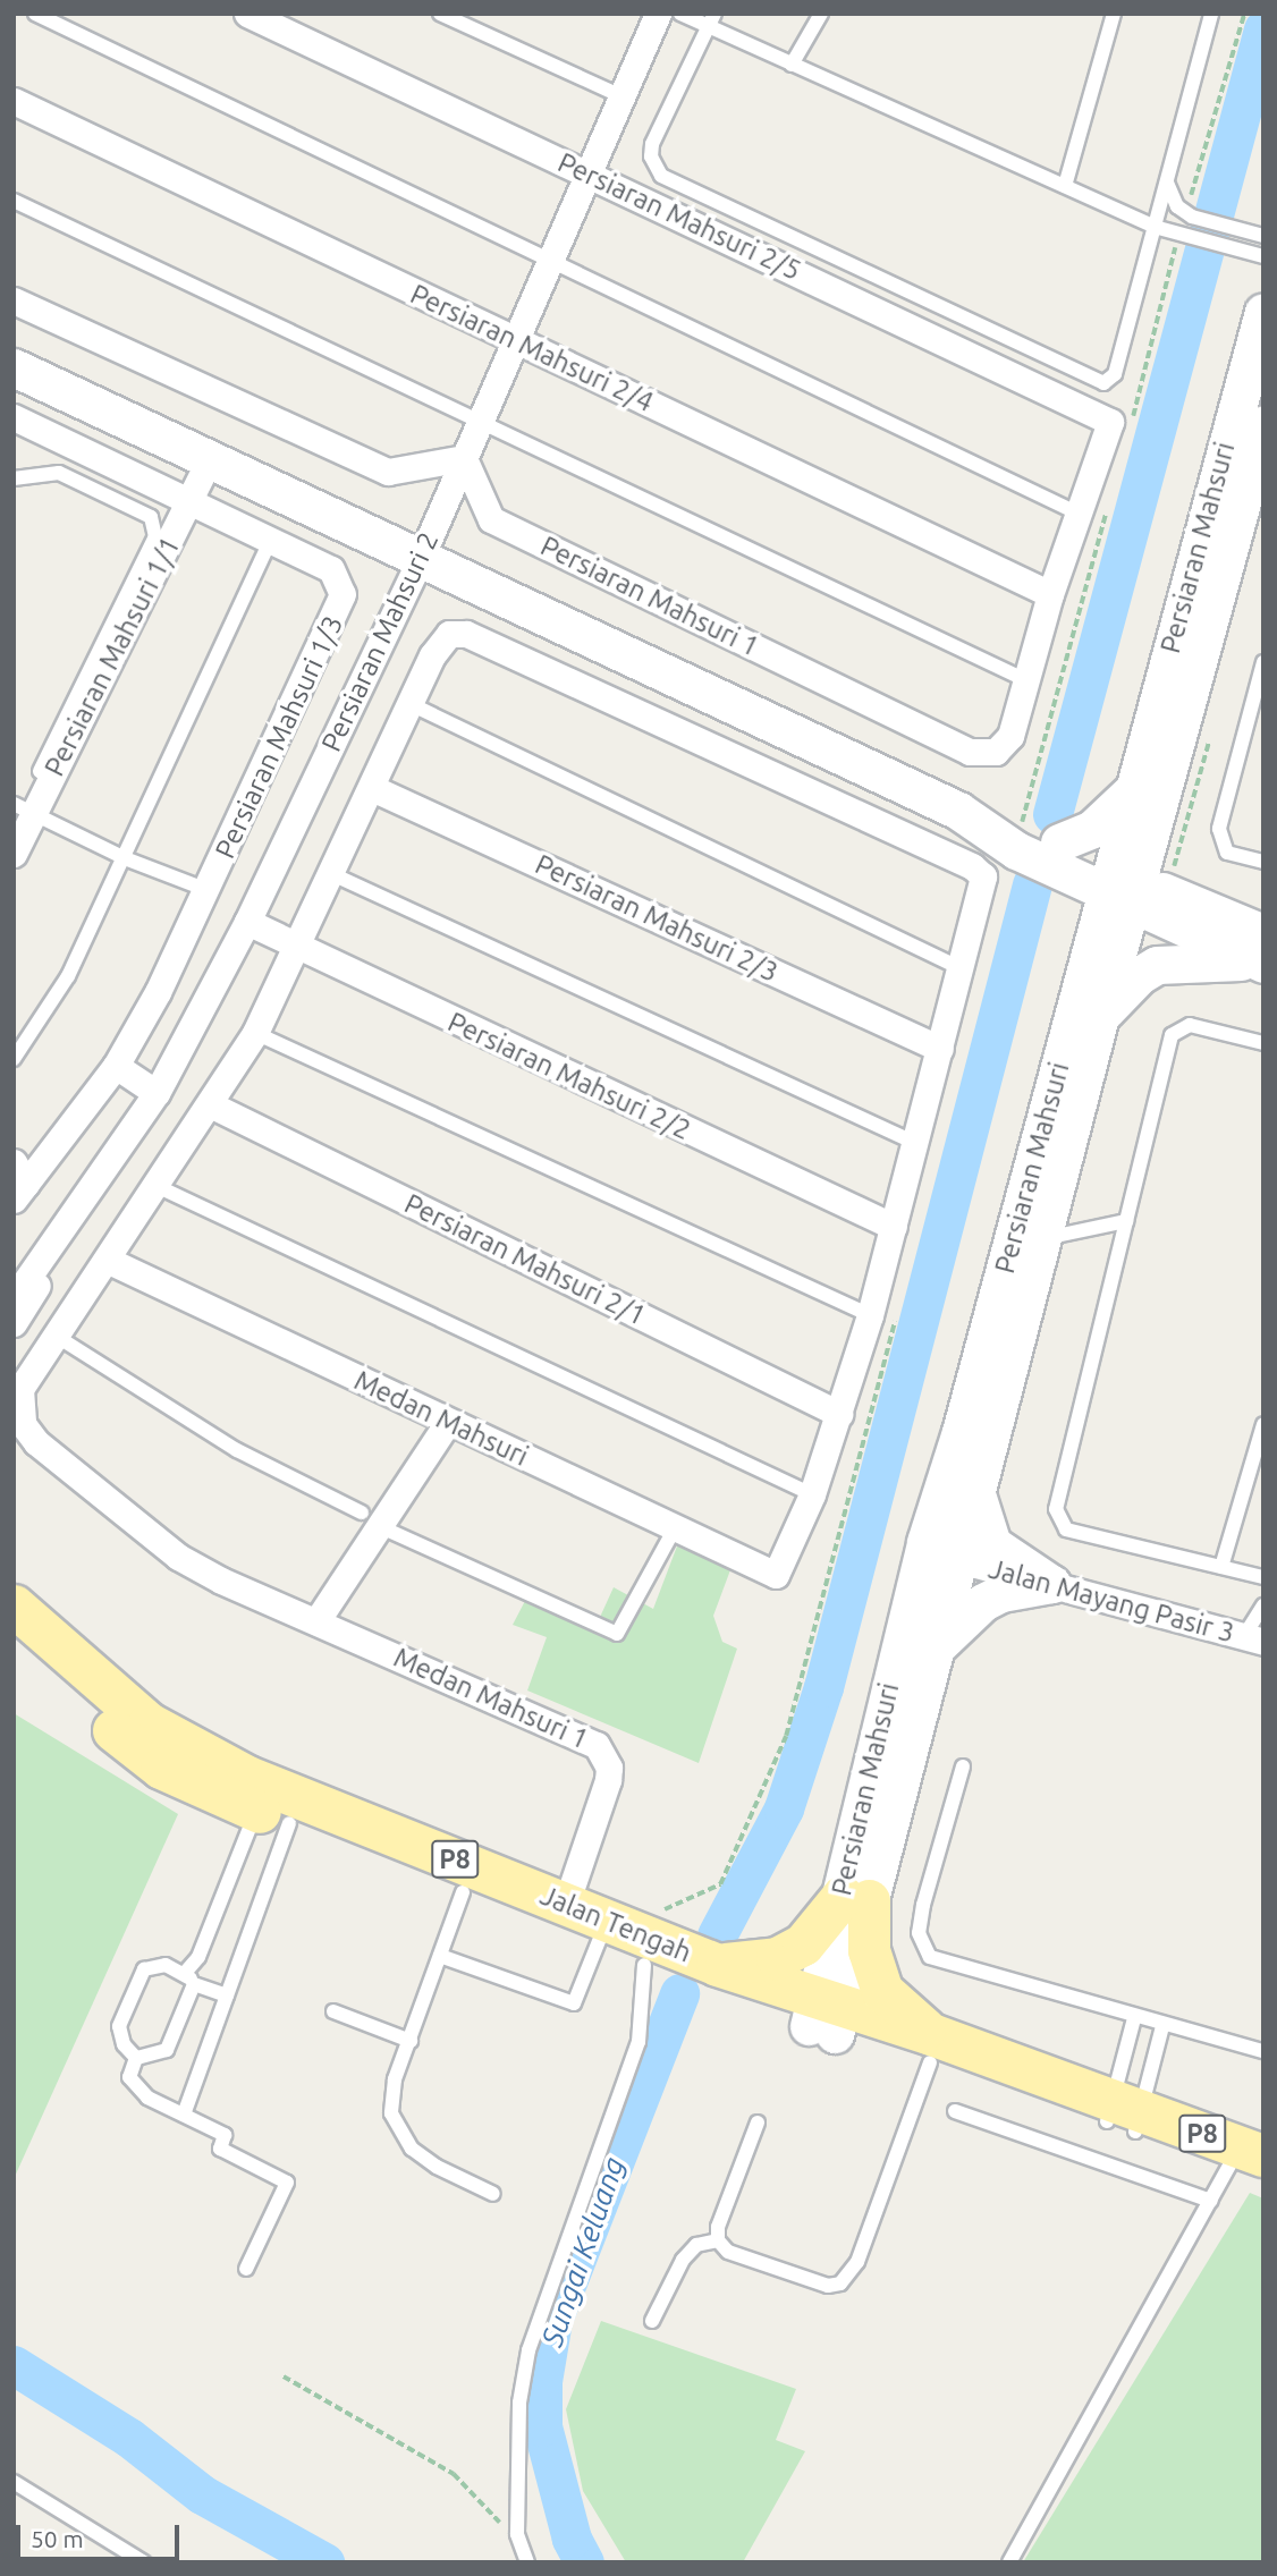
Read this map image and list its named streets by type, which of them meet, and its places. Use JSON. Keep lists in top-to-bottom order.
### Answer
{
  "streets": {
    "main road": ["P8", "Jalan Tengah"],
    "street": [
      "Persiaran Mahsuri 2/5",
      "Persiaran Mahsuri 2/4",
      "Persiaran Mahsuri",
      "Persiaran Mahsuri 1",
      "Persiaran Mahsuri 2",
      "Persiaran Mahsuri 1/1",
      "Persiaran Mahsuri 1/3",
      "Persiaran Mahsuri 2/3",
      "Persiaran Mahsuri 2/2",
      "Persiaran Mahsuri 2/1",
      "Medan Mahsuri",
      "Jalan Mayang Pasir 3",
      "Medan Mahsuri 1"
    ]
  },
  "crossings": [
    ["Persiaran Mahsuri 2/5", "Persiaran Mahsuri 1"],
    ["Persiaran Mahsuri 2/5", "Persiaran Mahsuri 2"],
    ["Persiaran Mahsuri 2/4", "Persiaran Mahsuri 1"],
    ["Persiaran Mahsuri 2/4", "Persiaran Mahsuri 2"],
    ["Persiaran Mahsuri", "Jalan Mayang Pasir 3"],
    ["Persiaran Mahsuri", "Jalan Tengah"],
    ["Persiaran Mahsuri 1", "Persiaran Mahsuri 2"],
    ["Persiaran Mahsuri 2", "Persiaran Mahsuri 2/2"],
    ["Persiaran Mahsuri 1/1", "Persiaran Mahsuri 1/3"],
    ["Medan Mahsuri 1", "Jalan Tengah"]
  ],
  "water": ["Sungai Keluang"],
  "scale_bar": "50 m"
}
